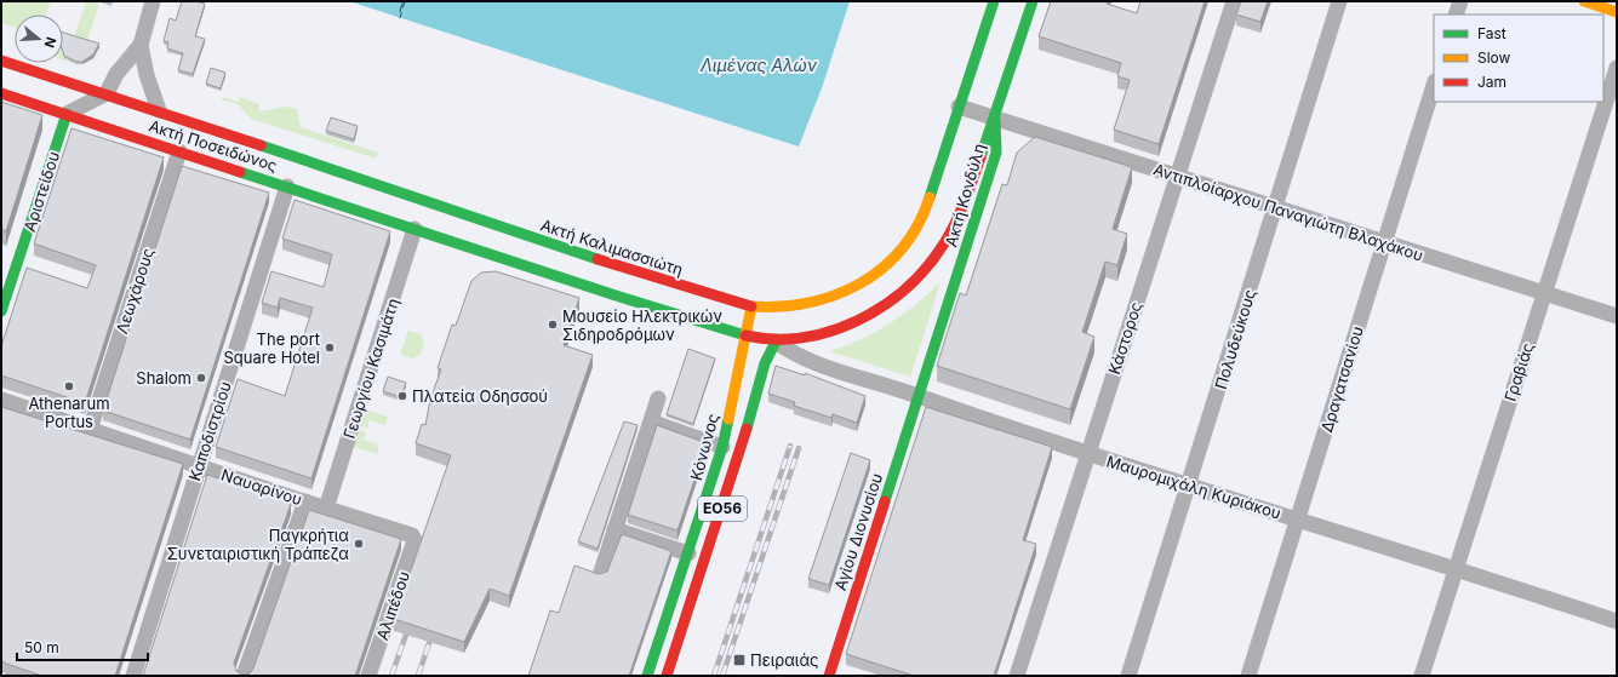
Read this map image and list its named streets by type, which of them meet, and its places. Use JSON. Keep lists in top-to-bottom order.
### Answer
{
  "streets": {
    "main road": [
      "Ακτή Ποσειδώνος",
      "Αριστείδου",
      "Ακτή Κονδύλη",
      "Ακτή Καλιμασσιώτη",
      "Κόνωνος",
      "ΕΟ56",
      "Αγίου Διονυσίου"
    ],
    "street": [
      "Αντιπλοίαρχου Παναγιώτη Βλαχάκου",
      "Λεωχάρους",
      "Κάστορος",
      "Πολυδεύκους",
      "Γεωργίου Κασιμάτη",
      "Γραβιάς",
      "Δραγατσανίου",
      "Καποδιστρίου",
      "Ναυαρίνου",
      "Μαυρομιχάλη Κυριάκου",
      "Αλιπέδου"
    ]
  },
  "crossings": [
    ["Ακτή Ποσειδώνος", "Αριστείδου"],
    ["Ακτή Ποσειδώνος", "Ακτή Καλιμασσιώτη"],
    ["Ακτή Ποσειδώνος", "Λεωχάρους"],
    ["Ακτή Ποσειδώνος", "Γεωργίου Κασιμάτη"],
    ["Ακτή Ποσειδώνος", "Καποδιστρίου"],
    ["Ακτή Κονδύλη", "Αντιπλοίαρχου Παναγιώτη Βλαχάκου"],
    ["Ακτή Κονδύλη", "Μαυρομιχάλη Κυριάκου"],
    ["Ακτή Κονδύλη", "Αγίου Διονυσίου"],
    ["Αντιπλοίαρχου Παναγιώτη Βλαχάκου", "Ακτή Καλιμασσιώτη"],
    ["Αντιπλοίαρχου Παναγιώτη Βλαχάκου", "Κάστορος"],
    ["Αντιπλοίαρχου Παναγιώτη Βλαχάκου", "Πολυδεύκους"],
    ["Αντιπλοίαρχου Παναγιώτη Βλαχάκου", "Γραβιάς"],
    ["Αντιπλοίαρχου Παναγιώτη Βλαχάκου", "Δραγατσανίου"],
    ["Ακτή Καλιμασσιώτη", "Κόνωνος"],
    ["Λεωχάρους", "Ναυαρίνου"],
    ["Κάστορος", "Μαυρομιχάλη Κυριάκου"],
    ["Πολυδεύκους", "Μαυρομιχάλη Κυριάκου"],
    ["Γεωργίου Κασιμάτη", "Ναυαρίνου"],
    ["Γραβιάς", "Μαυρομιχάλη Κυριάκου"],
    ["Δραγατσανίου", "Μαυρομιχάλη Κυριάκου"],
    ["Καποδιστρίου", "Ναυαρίνου"],
    ["Ναυαρίνου", "Αλιπέδου"],
    ["Μαυρομιχάλη Κυριάκου", "ΕΟ56"],
    ["Μαυρομιχάλη Κυριάκου", "Αγίου Διονυσίου"]
  ],
  "water": ["Λιμένας Αλών"],
  "places": {
    "other": [
      "Μουσείο Ηλεκτρικών Σιδηροδρόμων",
      "The port Square Hotel",
      "Shalom",
      "Athenarum Portus",
      "Πλατεία Οδησσού",
      "Παγκρήτια Συνεταιριστική Τράπεζα"
    ],
    "transit": ["Πειραιάς"]
  },
  "legend": ["Fast", "Slow", "Jam"],
  "scale_bar": "50 m",
  "north": "right"
}
